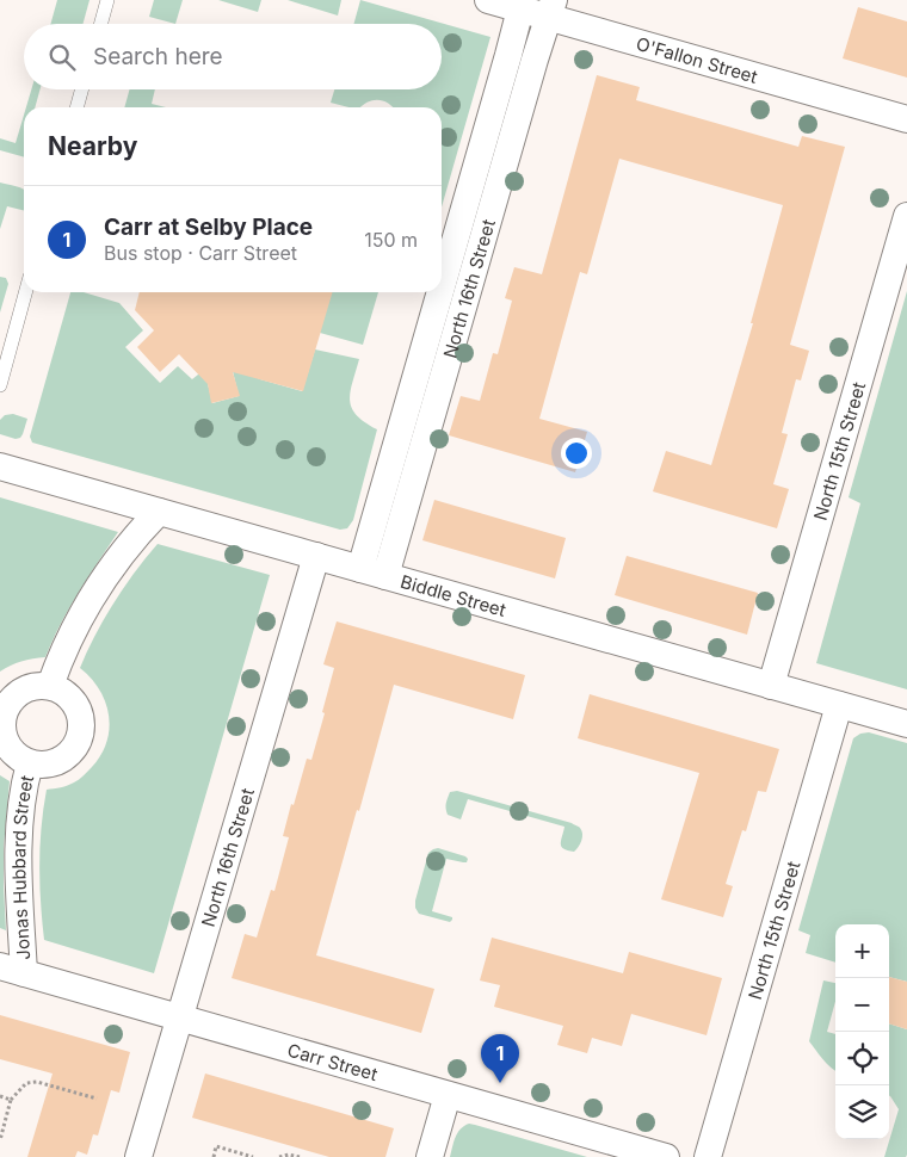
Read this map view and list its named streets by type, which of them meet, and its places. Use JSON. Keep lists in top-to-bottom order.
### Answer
{
  "streets": {
    "street": [
      "O'Fallon Street",
      "North 16th Street",
      "North 15th Street",
      "Biddle Street",
      "Jonas Hubbard Street",
      "Carr Street"
    ]
  },
  "crossings": [
    ["O'Fallon Street", "North 16th Street"],
    ["North 16th Street", "Biddle Street"],
    ["North 16th Street", "Carr Street"],
    ["North 15th Street", "Biddle Street"],
    ["Jonas Hubbard Street", "Carr Street"]
  ],
  "page": {
    "search": "Search here",
    "heading": "Nearby",
    "list": [
      {
        "mark": "1",
        "name": "Carr at Selby Place",
        "note": "Bus stop · Carr Street",
        "value": "150 m"
      }
    ],
    "map_buttons": ["+", "−"],
    "pins": "1"
  }
}
